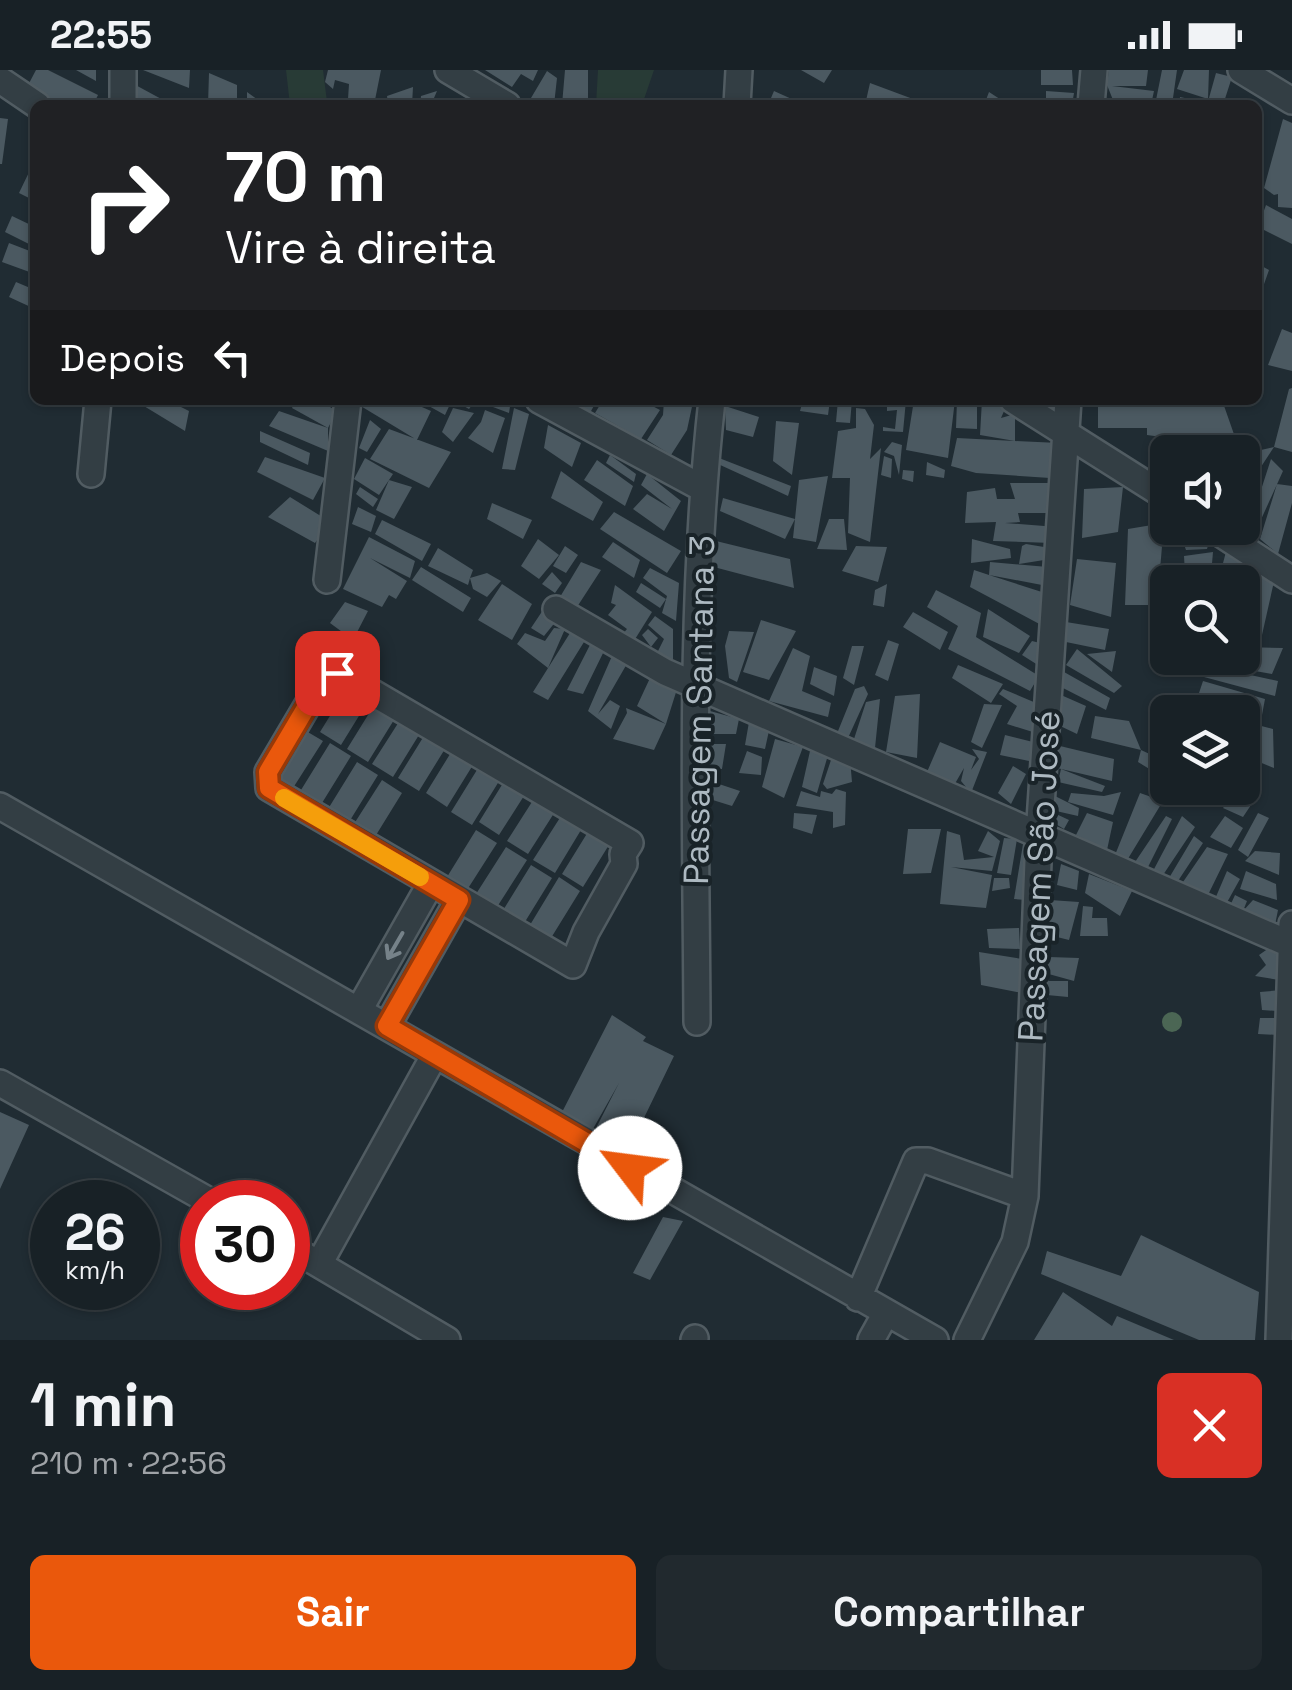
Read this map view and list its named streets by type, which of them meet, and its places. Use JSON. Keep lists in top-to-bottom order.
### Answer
{
  "streets": {
    "street": ["Passagem Santana 3", "Passagem São José"]
  },
  "page": {
    "status": "22:55",
    "turn": ["70 m", "Vire à direita"],
    "then": "Depois",
    "speed": "26 km/h",
    "limit": "30",
    "heading": ["1 min", "210 m · 22:56"],
    "buttons": ["Sair", "Compartilhar"]
  }
}
